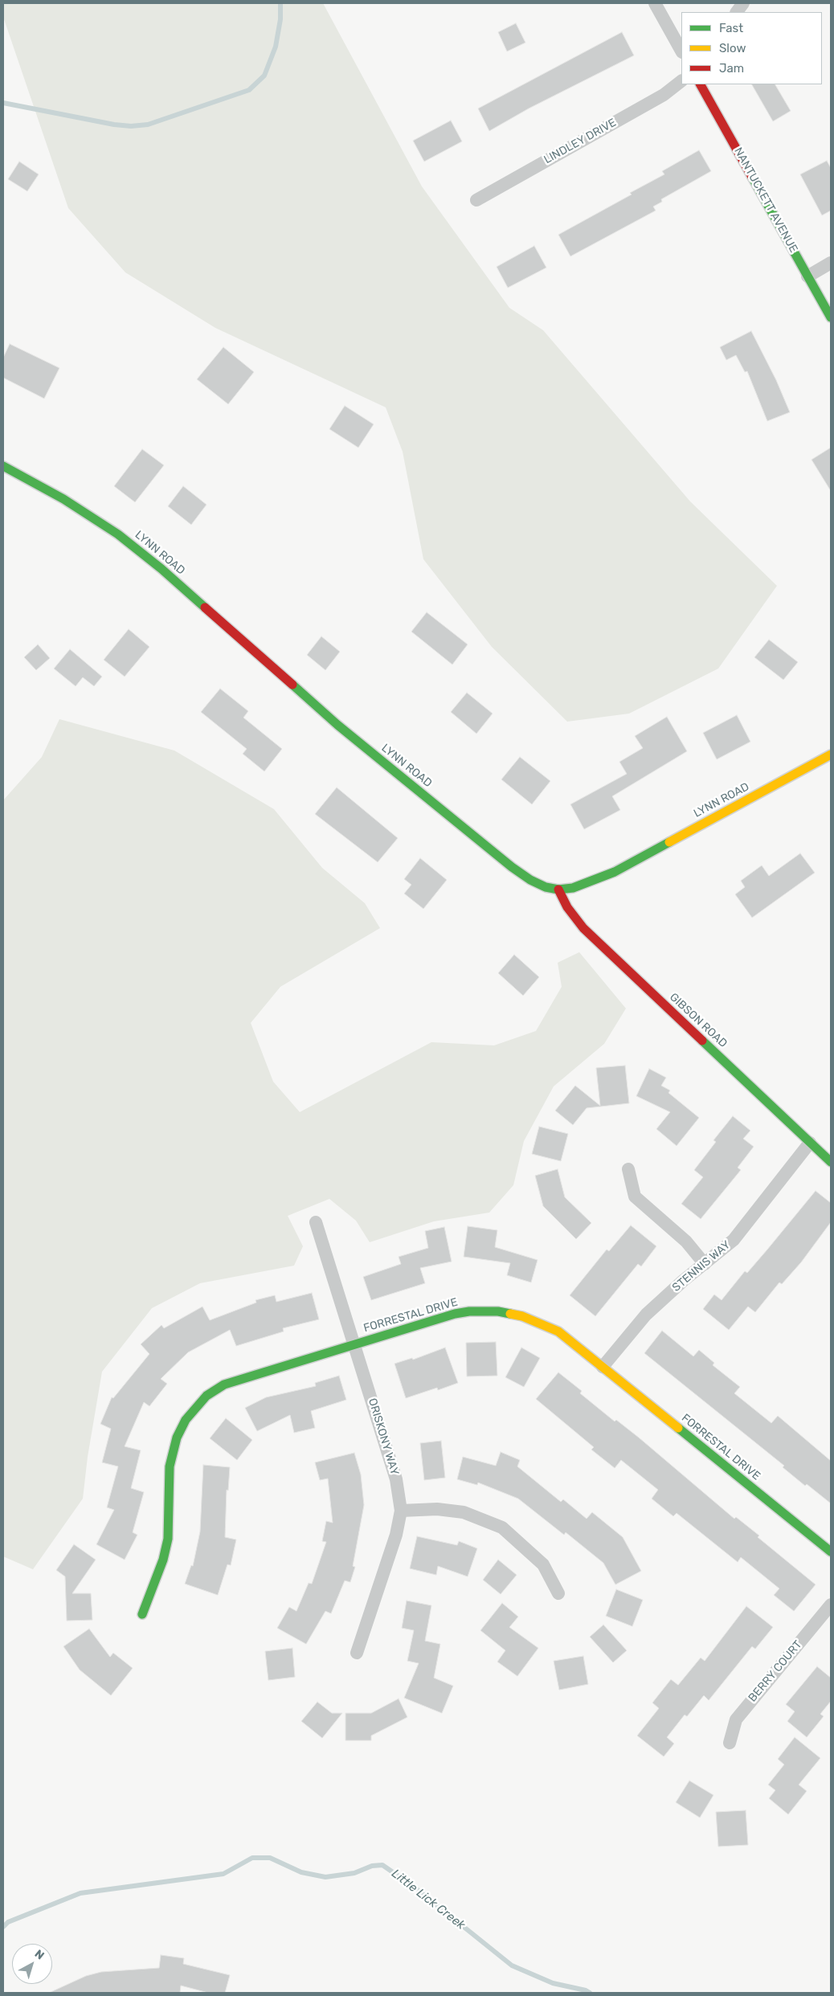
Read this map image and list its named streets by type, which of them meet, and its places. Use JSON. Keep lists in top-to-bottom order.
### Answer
{
  "streets": {
    "street": [
      "LINDLEY DRIVE",
      "NANTUCKETT AVENUE",
      "LYNN ROAD",
      "GIBSON ROAD",
      "STENNIS WAY",
      "FORRESTAL DRIVE",
      "ORISKONY WAY",
      "BERRY COURT"
    ]
  },
  "crossings": [
    ["LYNN ROAD", "GIBSON ROAD"],
    ["GIBSON ROAD", "STENNIS WAY"],
    ["STENNIS WAY", "FORRESTAL DRIVE"],
    ["FORRESTAL DRIVE", "ORISKONY WAY"]
  ],
  "water": ["Little Lick Creek"],
  "legend": ["Fast", "Slow", "Jam"],
  "north": "top right"
}
